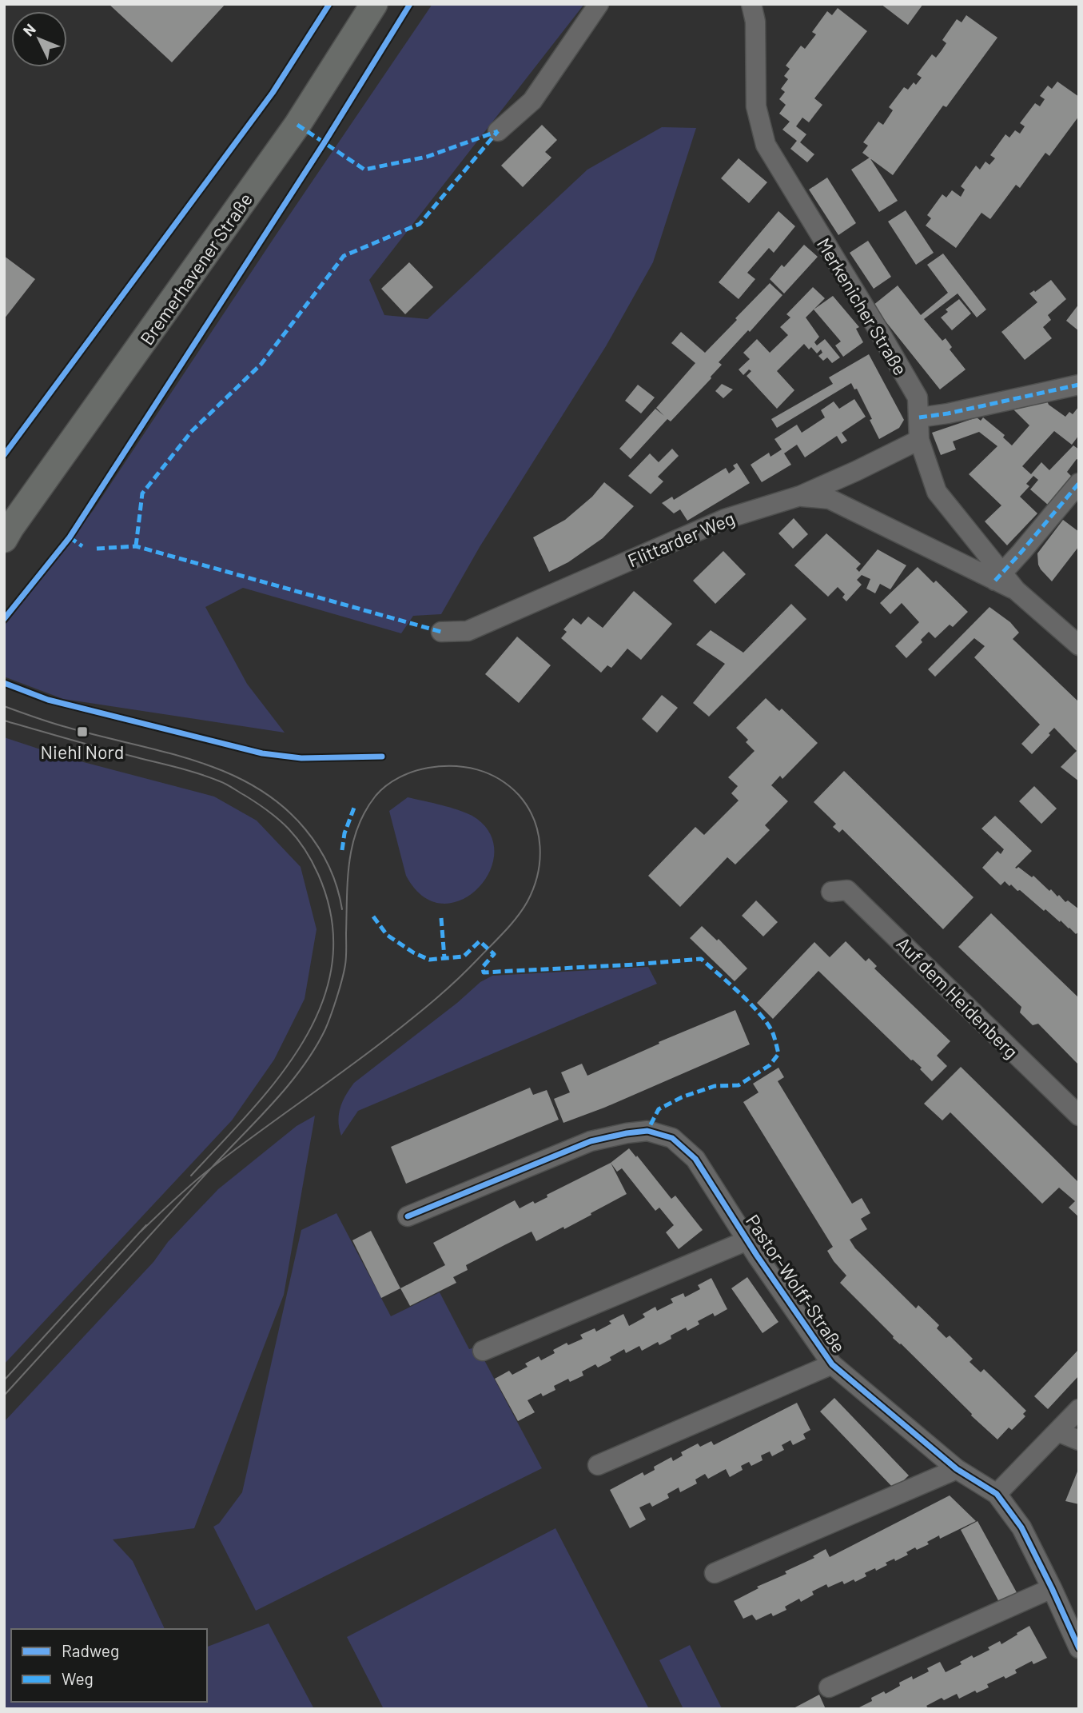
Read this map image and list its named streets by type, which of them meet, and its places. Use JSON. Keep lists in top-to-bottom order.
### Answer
{
  "streets": {
    "street": [
      "Bremerhavener Straße",
      "Merkenicher Straße",
      "Flittarder Weg",
      "Auf dem Heidenberg",
      "Pastor-Wolff-Straße"
    ]
  },
  "crossings": [
    ["Merkenicher Straße", "Flittarder Weg"]
  ],
  "places": {
    "transit": ["Niehl Nord"]
  },
  "legend": ["Radweg", "Weg"],
  "north": "top left"
}
